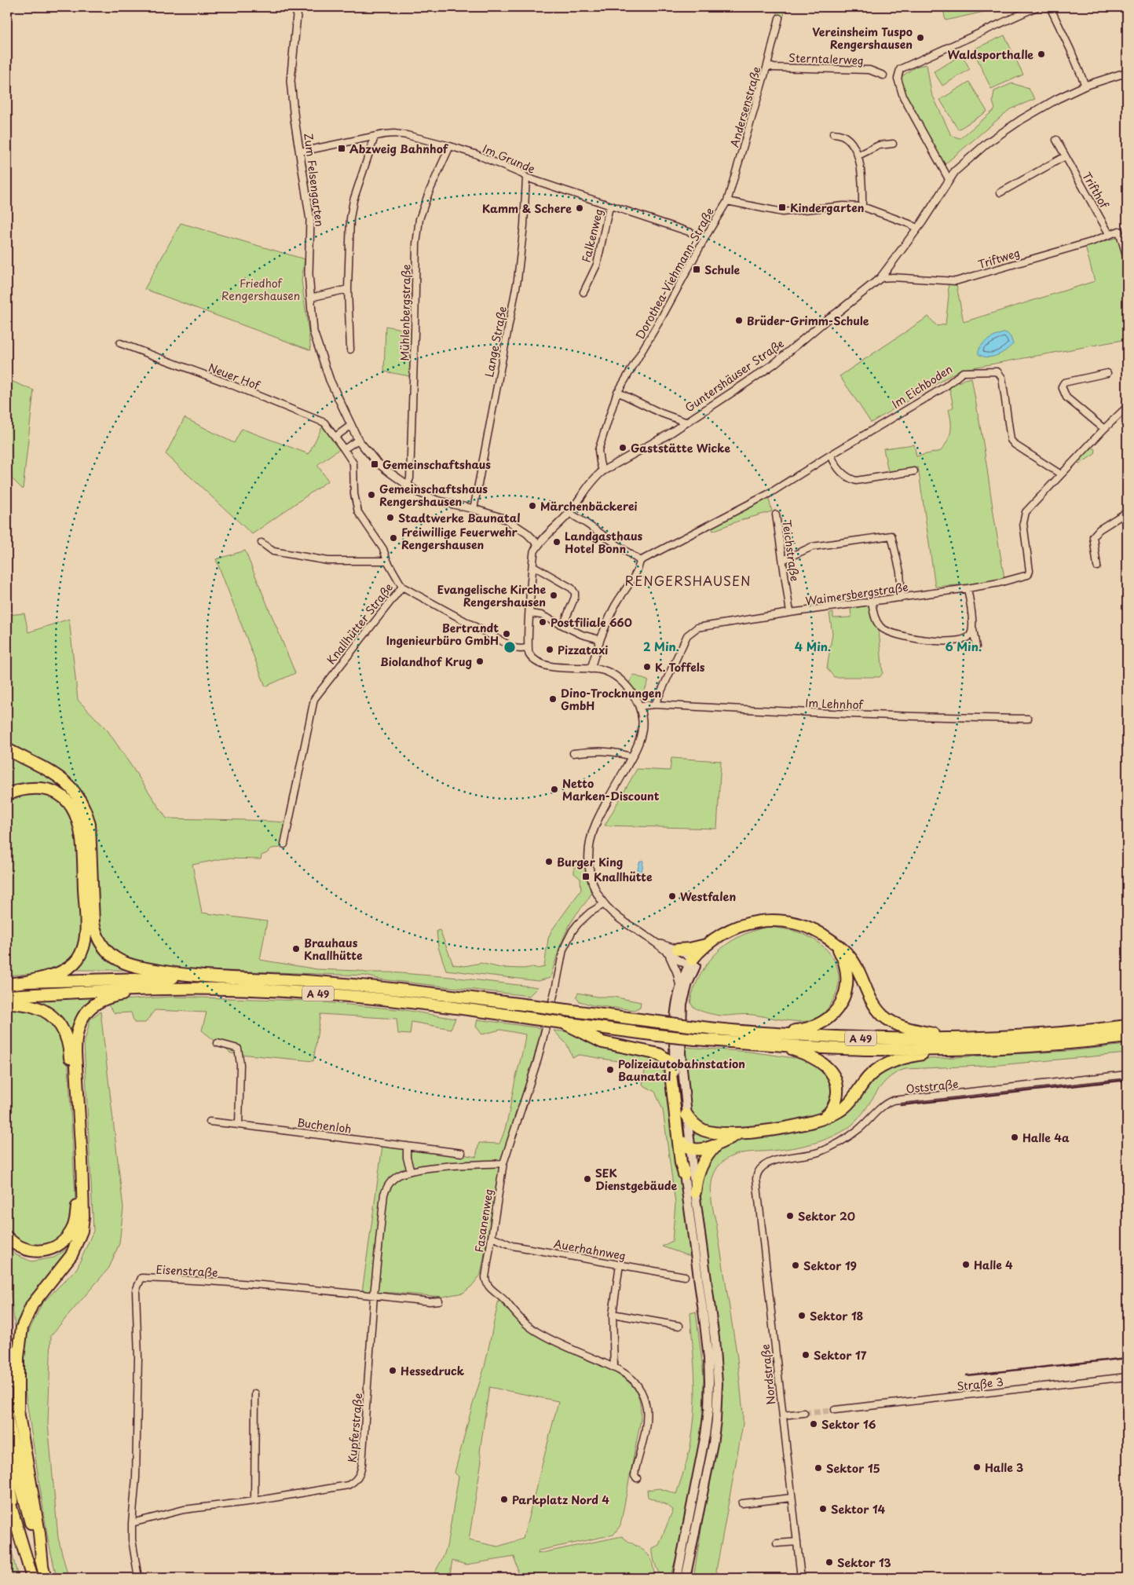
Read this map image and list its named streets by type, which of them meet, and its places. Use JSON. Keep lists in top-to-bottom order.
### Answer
{
  "streets": {
    "highway": ["A 49"],
    "street": [
      "Sterntalerweg",
      "Andersenstraße",
      "Im Grunde",
      "Zum Felsengarten",
      "Trifthof",
      "Falkenweg",
      "Triftweg",
      "Dorothea-Viehmann-Straße",
      "Mühlenbergstraße",
      "Lange Straße",
      "Guntershäuser Straße",
      "Neuer Hof",
      "Im Eichboden",
      "Teichstraße",
      "Waimersbergstraße",
      "Knallhütter Straße",
      "Im Lehnhof",
      "Oststraße",
      "Buchenloh",
      "Fasanenweg",
      "Auerhahnweg",
      "Eisenstraße",
      "Nordstraße",
      "Straße 3",
      "Kupferstraße"
    ]
  },
  "crossings": [
    ["Sterntalerweg", "Andersenstraße"],
    ["Andersenstraße", "Dorothea-Viehmann-Straße"],
    ["Im Grunde", "Zum Felsengarten"],
    ["Im Grunde", "Falkenweg"],
    ["Im Grunde", "Dorothea-Viehmann-Straße"],
    ["Im Grunde", "Mühlenbergstraße"],
    ["Im Grunde", "Lange Straße"],
    ["Zum Felsengarten", "Mühlenbergstraße"],
    ["Zum Felsengarten", "Lange Straße"],
    ["Zum Felsengarten", "Guntershäuser Straße"],
    ["Trifthof", "Triftweg"],
    ["Triftweg", "Guntershäuser Straße"],
    ["Dorothea-Viehmann-Straße", "Guntershäuser Straße"],
    ["Guntershäuser Straße", "Knallhütter Straße"],
    ["Neuer Hof", "Knallhütter Straße"],
    ["Im Eichboden", "Waimersbergstraße"],
    ["Teichstraße", "Waimersbergstraße"],
    ["Waimersbergstraße", "Im Lehnhof"],
    ["Oststraße", "Nordstraße"],
    ["Fasanenweg", "Auerhahnweg"],
    ["Eisenstraße", "Kupferstraße"]
  ],
  "districts": ["RENGERSHAUSEN"],
  "parks": ["Friedhof Rengershausen"],
  "places": {
    "other": [
      "Vereinsheim Tuspo Rengershausen",
      "Waldsporthalle",
      "Kamm & Schere",
      "Brüder-Grimm-Schule",
      "Gaststätte Wicke",
      "Gemeinschaftshaus Rengershausen",
      "Märchenbäckerei",
      "Stadtwerke Baunatal",
      "Freiwillige Feuerwehr Rengershausen",
      "Landgasthaus Hotel Bonn",
      "Evangelische Kirche Rengershausen",
      "Postfiliale 660",
      "Bertrandt Ingenieurbüro GmbH",
      "Pizzataxi",
      "Biolandhof Krug",
      "K. Toffels",
      "Dino-Trocknungen GmbH",
      "Netto Marken-Discount",
      "Burger King",
      "Westfalen",
      "Brauhaus Knallhütte",
      "Polizeiautobahnstation Baunatal",
      "Halle 4a",
      "SEK Dienstgebäude",
      "Sektor 20",
      "Halle 4",
      "Sektor 19",
      "Sektor 18",
      "Sektor 17",
      "Hessedruck",
      "Sektor 16",
      "Halle 3",
      "Sektor 15",
      "Parkplatz Nord 4",
      "Sektor 14",
      "Sektor 13"
    ],
    "transit": [
      "Abzweig Bahnhof",
      "Kindergarten",
      "Schule",
      "Gemeinschaftshaus",
      "Knallhütte"
    ]
  },
  "rings": ["2 Min.", "4 Min.", "6 Min."]
}
